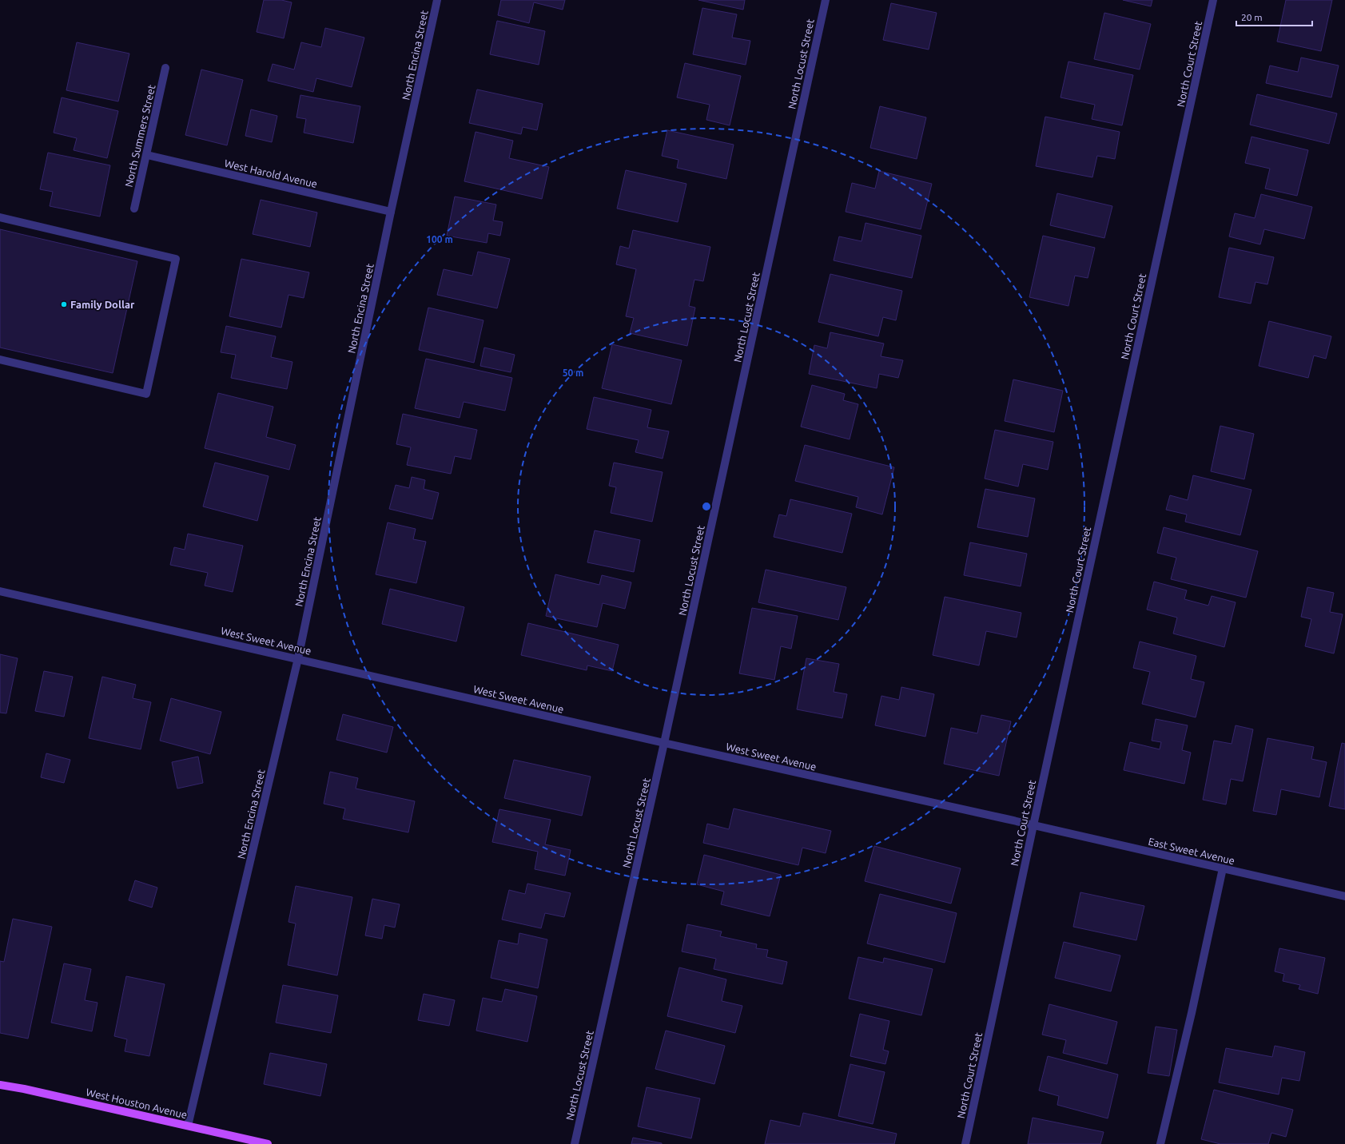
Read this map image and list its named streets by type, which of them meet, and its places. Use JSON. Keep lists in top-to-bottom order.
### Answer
{
  "streets": {
    "main road": ["West Houston Avenue"],
    "street": [
      "North Encina Street",
      "North Locust Street",
      "North Court Street",
      "North Summers Street",
      "West Harold Avenue",
      "West Sweet Avenue",
      "East Sweet Avenue"
    ]
  },
  "crossings": [
    ["North Encina Street", "West Harold Avenue"],
    ["North Encina Street", "West Sweet Avenue"],
    ["North Encina Street", "West Houston Avenue"],
    ["North Locust Street", "West Sweet Avenue"],
    ["North Court Street", "West Sweet Avenue"],
    ["North Court Street", "East Sweet Avenue"],
    ["North Summers Street", "West Harold Avenue"],
    ["West Sweet Avenue", "East Sweet Avenue"]
  ],
  "places": ["Family Dollar"],
  "scale_bar": "20 m",
  "rings": ["100 m", "50 m"]
}
